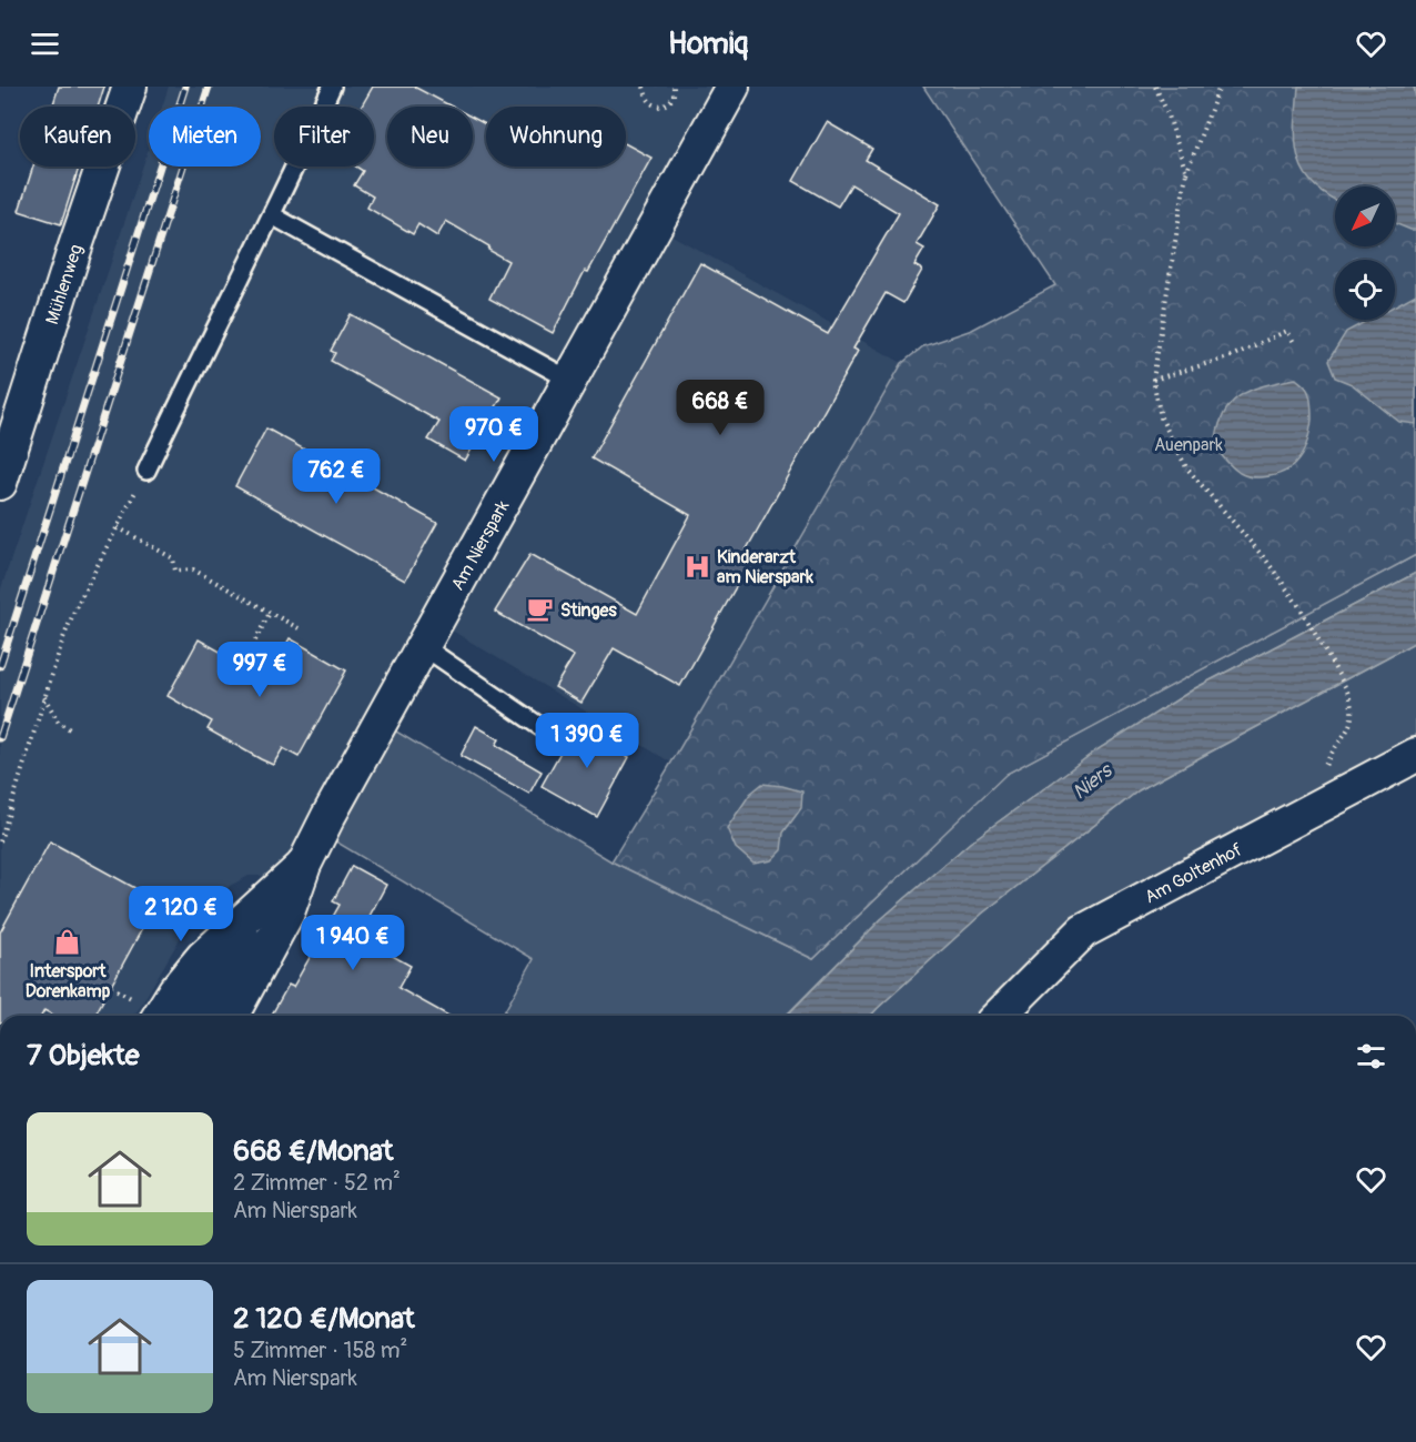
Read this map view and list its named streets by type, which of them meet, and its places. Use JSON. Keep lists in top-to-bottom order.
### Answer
{
  "streets": {
    "street": ["Mühlenweg", "Am Nierspark", "Am Goltenhof"]
  },
  "water": ["Niers"],
  "parks": ["Auenpark"],
  "places": {
    "hospital": ["Kinderarzt am Nierspark"],
    "cafe": ["Stinges"],
    "shop": ["Intersport Dorenkamp"]
  },
  "north": "bottom left",
  "page": {
    "header": "Homiq",
    "chip": [
      "Kaufen",
      "Mieten",
      "Filter",
      "Neu",
      "Wohnung"
    ],
    "price": [
      "668 €",
      "970 €",
      "762 €",
      "997 €",
      "1 390 €",
      "2 120 €",
      "1 940 €"
    ],
    "heading": "7 Objekte",
    "list": [
      {
        "name": "668 €/Monat",
        "note": "2 Zimmer · 52 m² · Am Nierspark"
      },
      {
        "name": "2 120 €/Monat",
        "note": "5 Zimmer · 158 m² · Am Nierspark"
      }
    ]
  }
}
